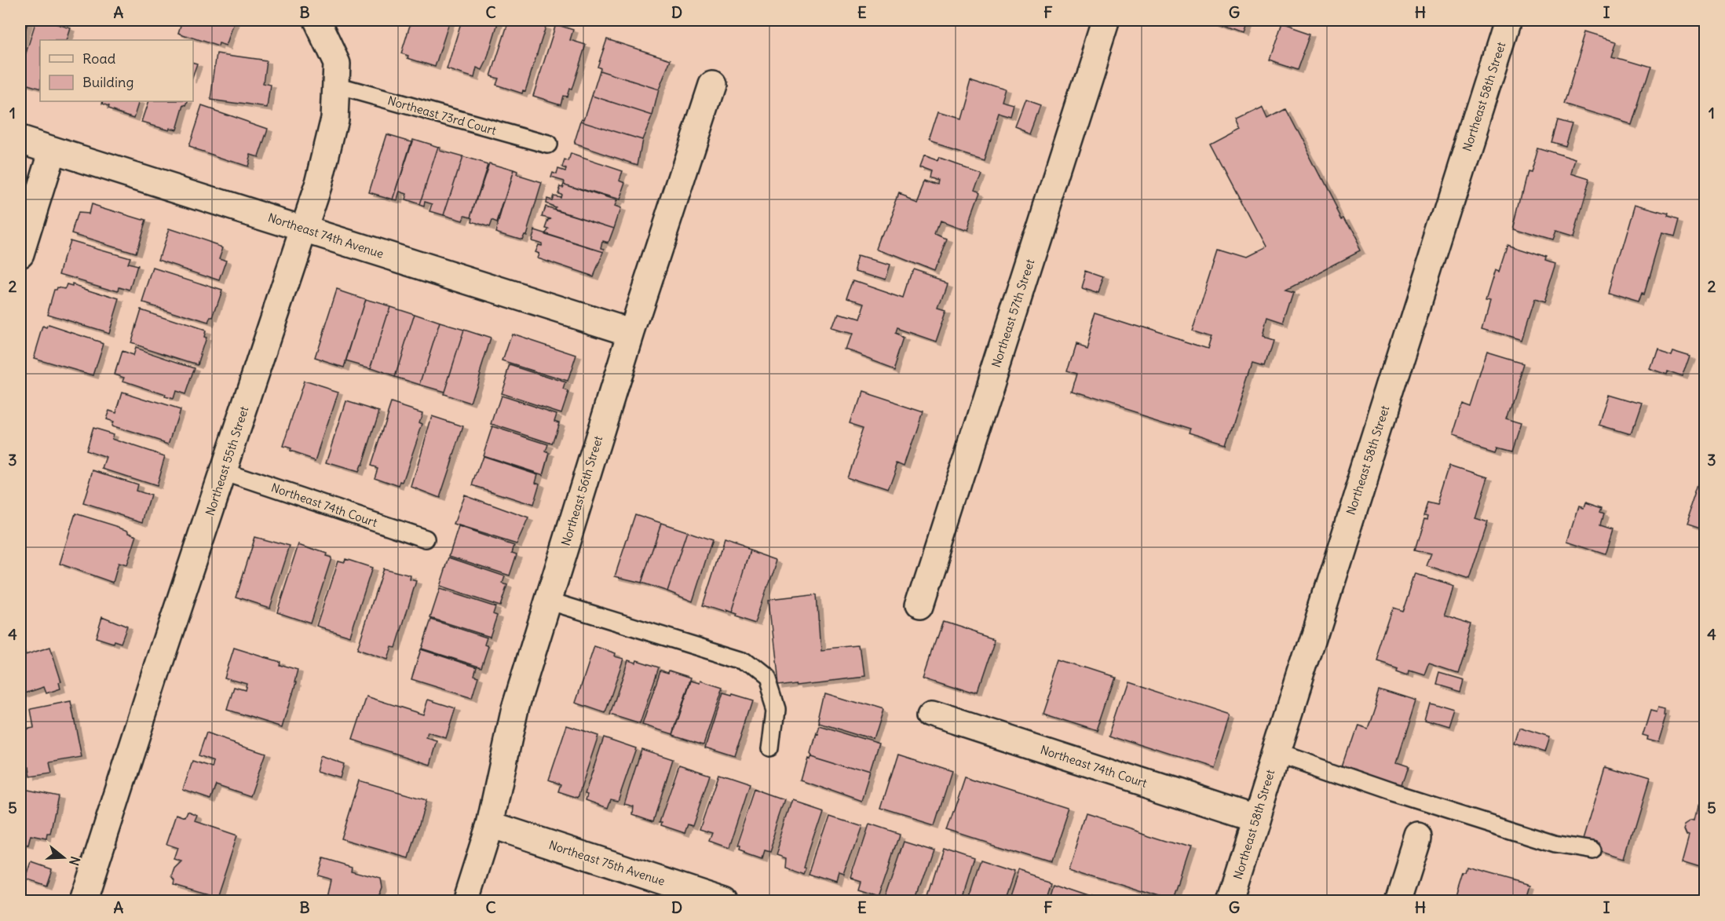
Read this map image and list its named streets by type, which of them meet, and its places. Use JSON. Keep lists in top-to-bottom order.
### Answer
{
  "streets": {
    "street": [
      "Northeast 58th Street",
      "Northeast 74th Avenue",
      "Northeast 57th Street",
      "Northeast 55th Street",
      "Northeast 56th Street",
      "Northeast 74th Court",
      "Northeast 75th Avenue"
    ],
    "lane": ["Northeast 73rd Court"]
  },
  "crossings": [
    ["Northeast 58th Street", "Northeast 74th Court"],
    ["Northeast 73rd Court", "Northeast 55th Street"],
    ["Northeast 74th Avenue", "Northeast 55th Street"],
    ["Northeast 74th Avenue", "Northeast 56th Street"],
    ["Northeast 55th Street", "Northeast 74th Court"],
    ["Northeast 56th Street", "Northeast 75th Avenue"]
  ],
  "legend": ["Road", "Building"],
  "north": "right",
  "grid": {
    "columns": [
      "A",
      "B",
      "C",
      "D",
      "E",
      "F",
      "G",
      "H",
      "I"
    ],
    "rows": [
      "1",
      "2",
      "3",
      "4",
      "5"
    ]
  }
}
